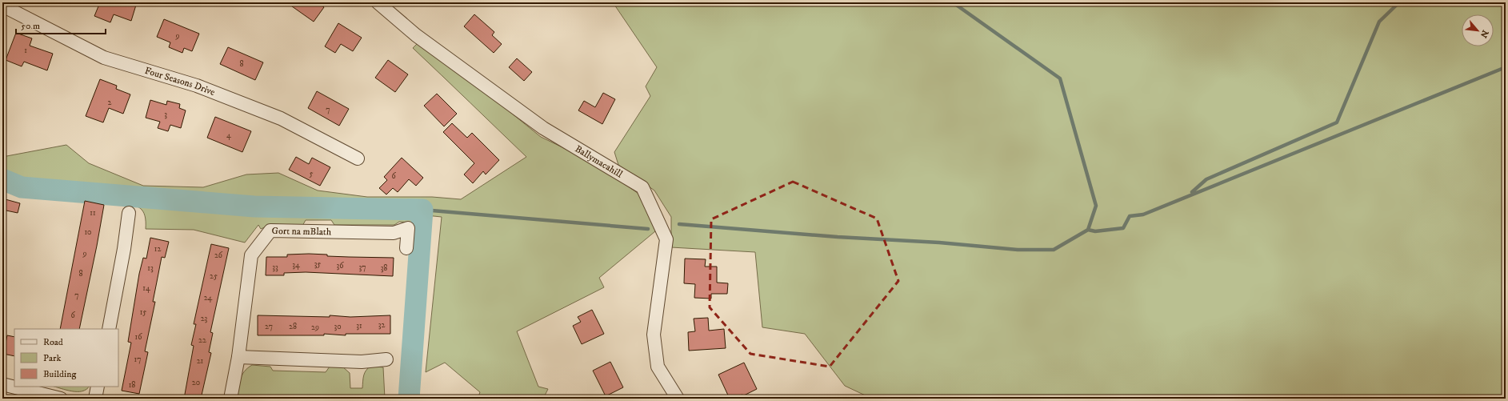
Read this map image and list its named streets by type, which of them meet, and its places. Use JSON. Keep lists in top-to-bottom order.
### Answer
{
  "streets": {
    "street": ["Four Seasons Drive", "Ballymacahill", "Gort na mBlath"]
  },
  "house_numbers": [
    "9",
    "1",
    "8",
    "2",
    "7",
    "3",
    "4",
    "5",
    "6",
    "11",
    "10",
    "12",
    "9",
    "26",
    "35",
    "34",
    "36",
    "33",
    "37",
    "13",
    "38",
    "8",
    "25",
    "14",
    "7",
    "24",
    "15",
    "6",
    "23",
    "32",
    "31",
    "27",
    "28",
    "30",
    "29",
    "16",
    "22",
    "17",
    "21",
    "20",
    "18"
  ],
  "legend": ["Road", "Park", "Building"],
  "scale_bar": "50 m",
  "north": "bottom right"
}
